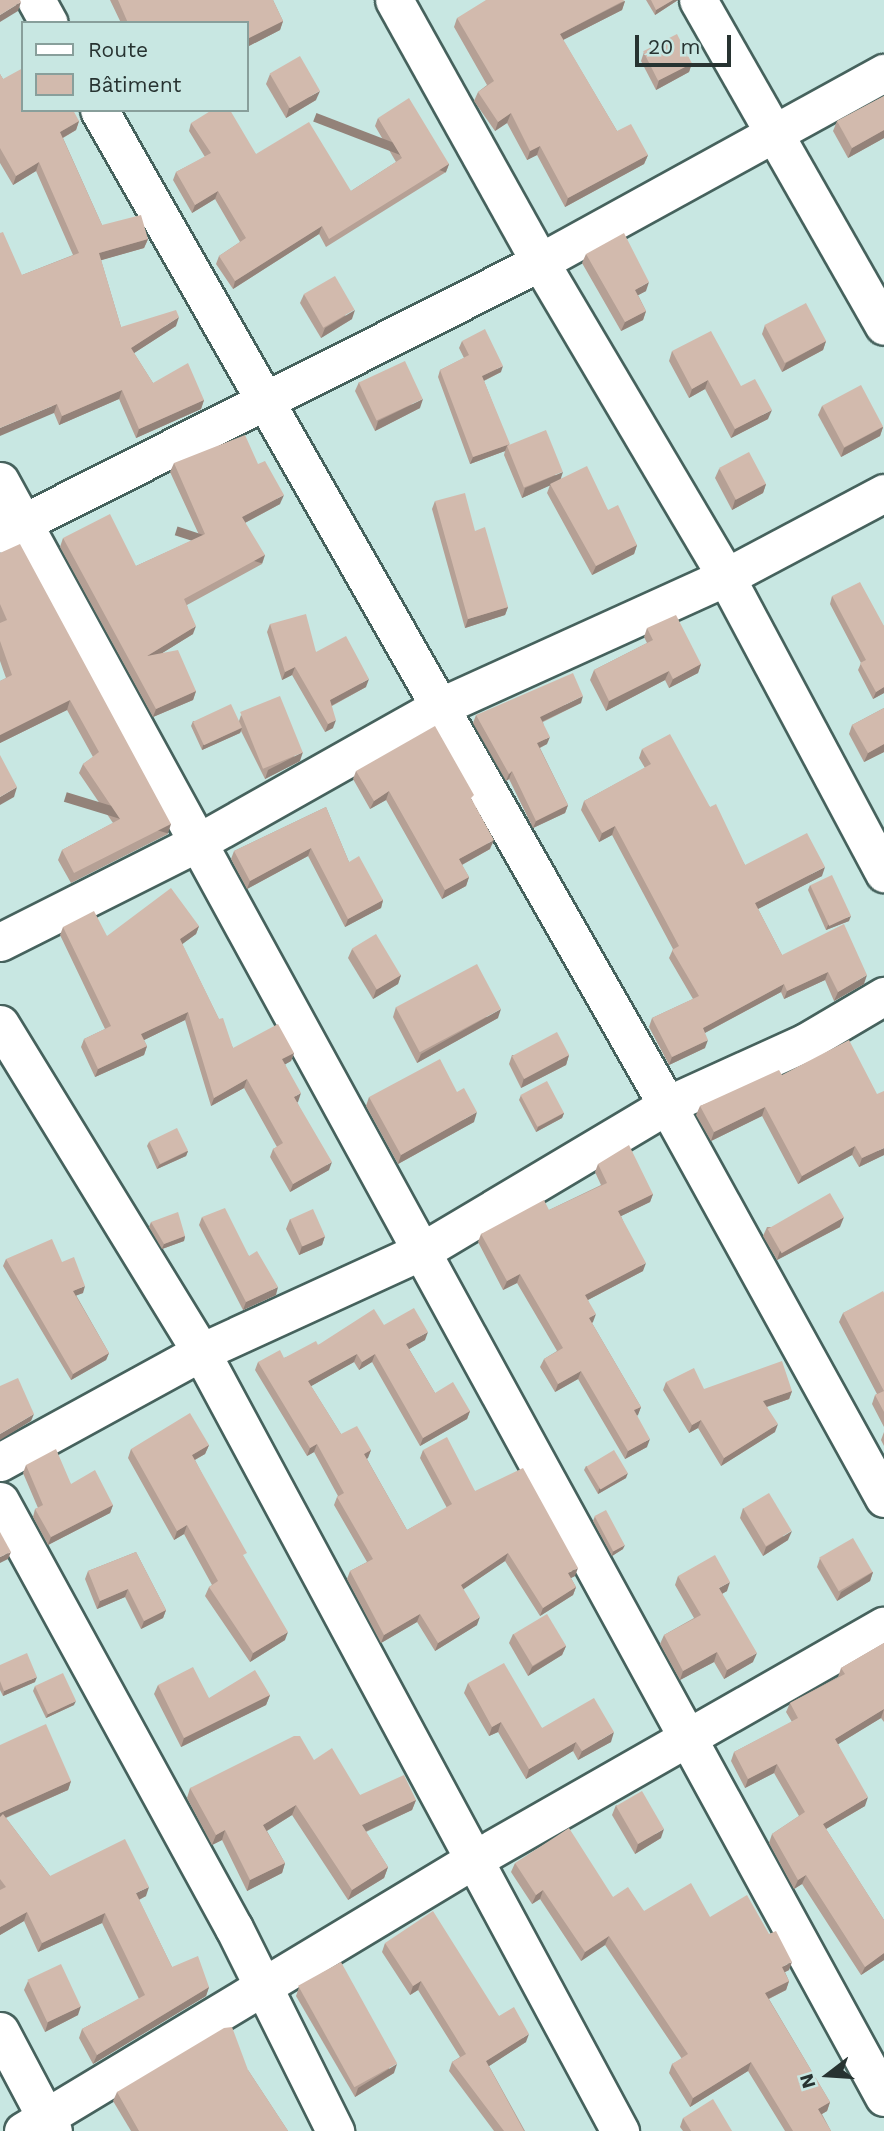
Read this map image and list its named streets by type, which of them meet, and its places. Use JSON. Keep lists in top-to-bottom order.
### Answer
{
  "legend": ["Route", "Bâtiment"],
  "scale_bar": "20 m",
  "north": "left"
}
